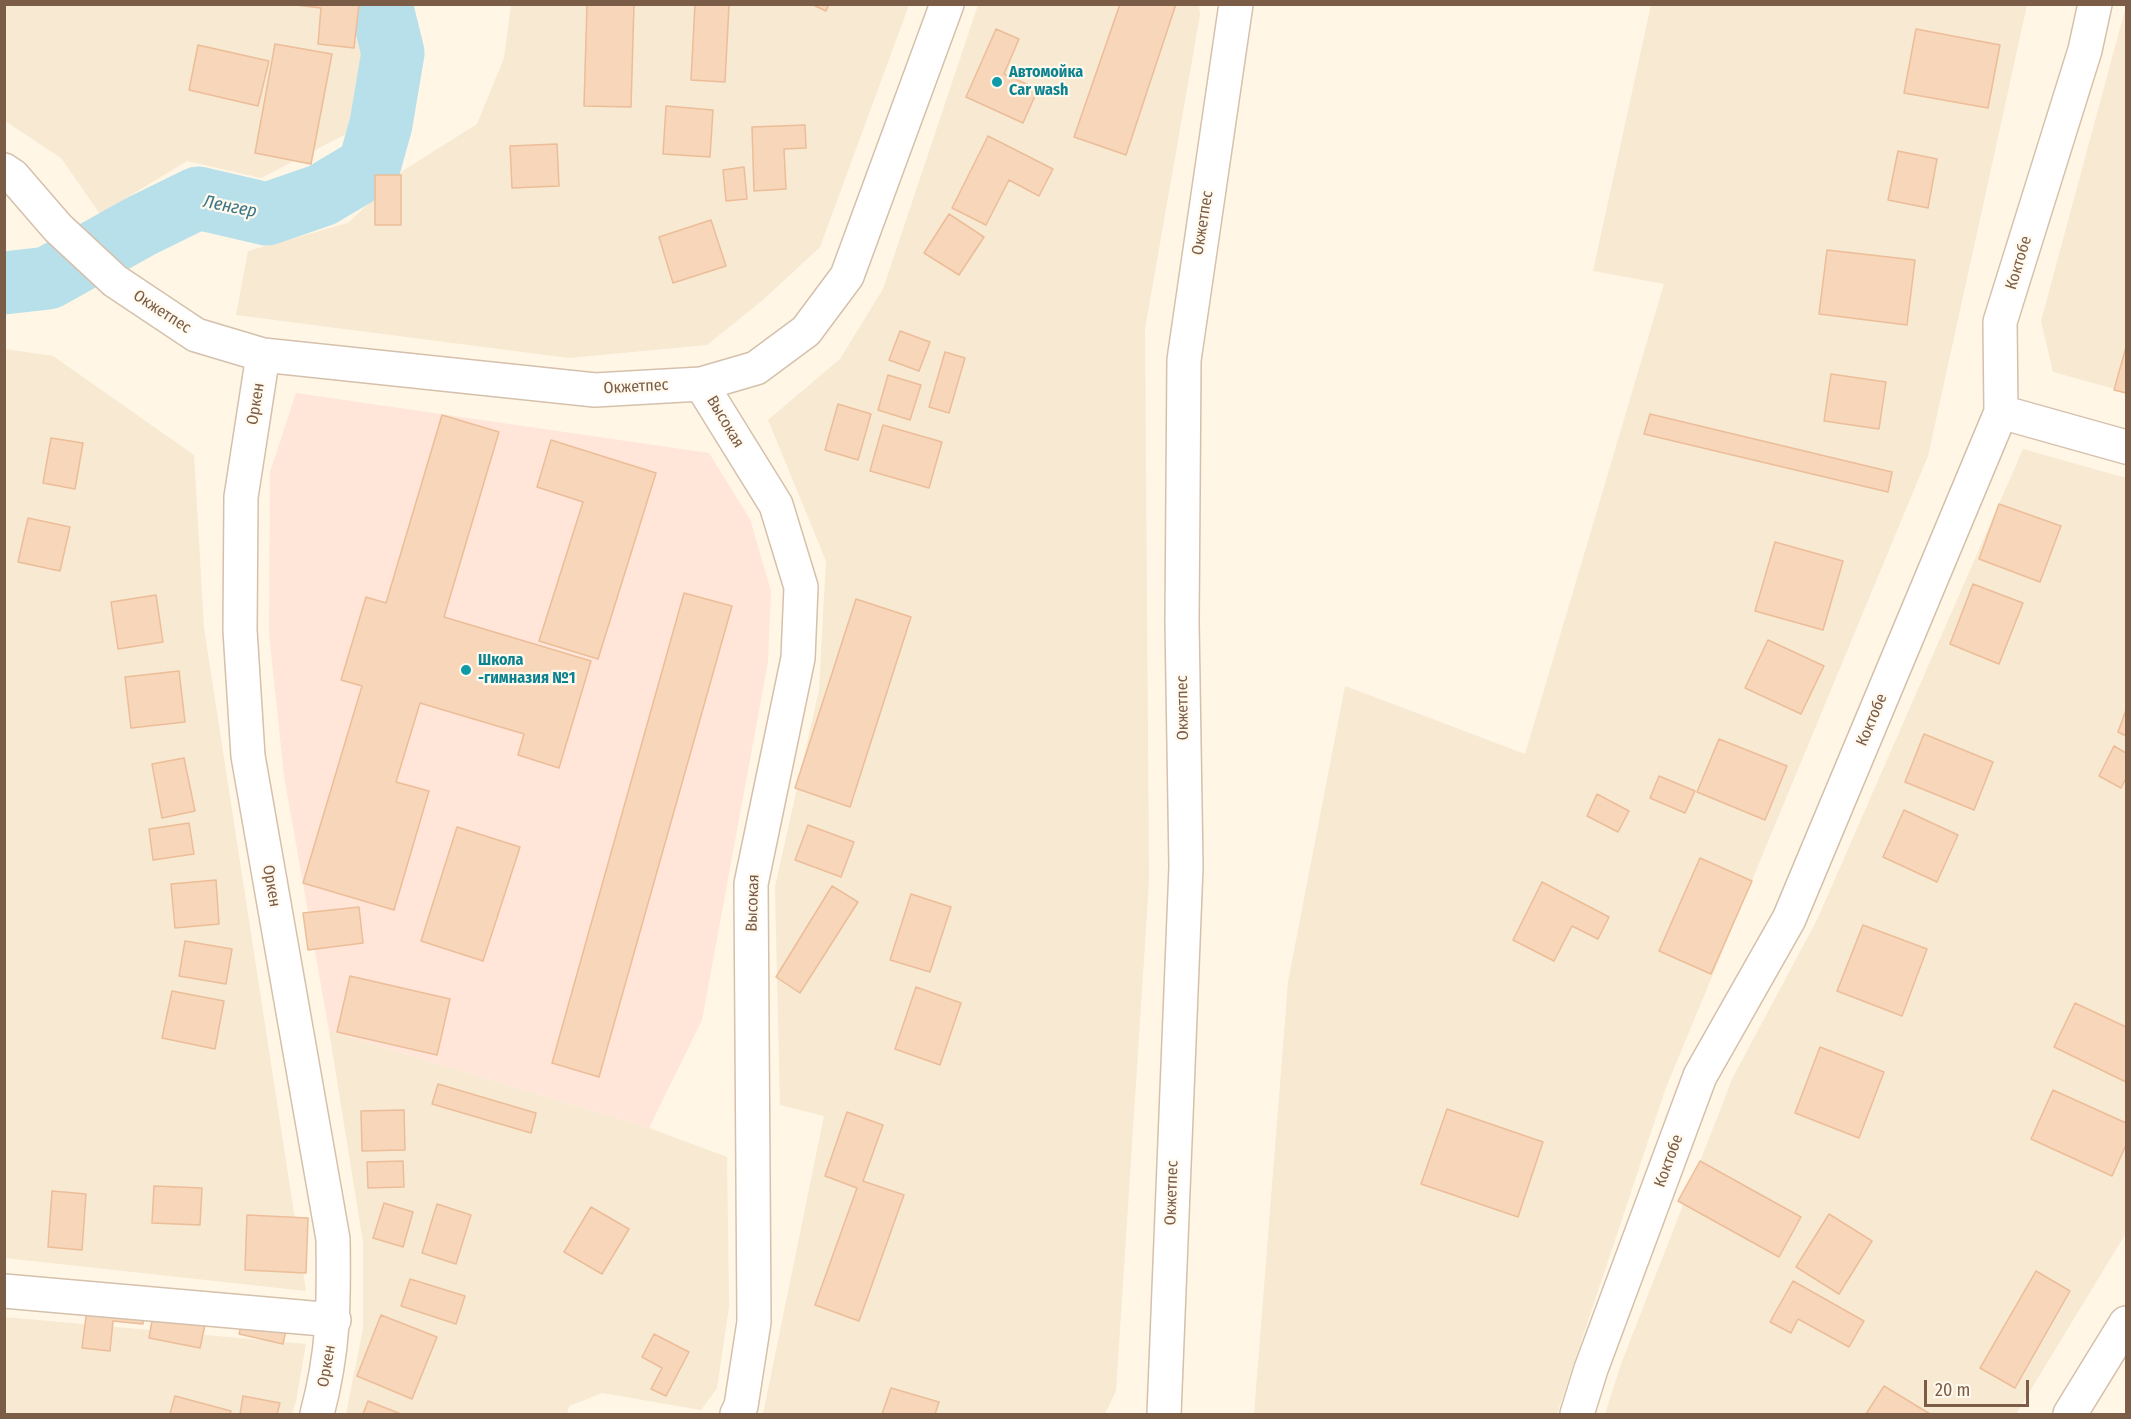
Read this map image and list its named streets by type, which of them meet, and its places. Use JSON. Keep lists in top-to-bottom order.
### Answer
{
  "streets": {
    "street": [
      "Окжетпес",
      "Коктобе",
      "Оркен",
      "Высокая"
    ]
  },
  "crossings": [
    ["Окжетпес", "Оркен"],
    ["Окжетпес", "Высокая"]
  ],
  "water": ["Ленгер"],
  "places": ["Автомойка Car wash", "Школа -гимназия №1"],
  "scale_bar": "20 m"
}
